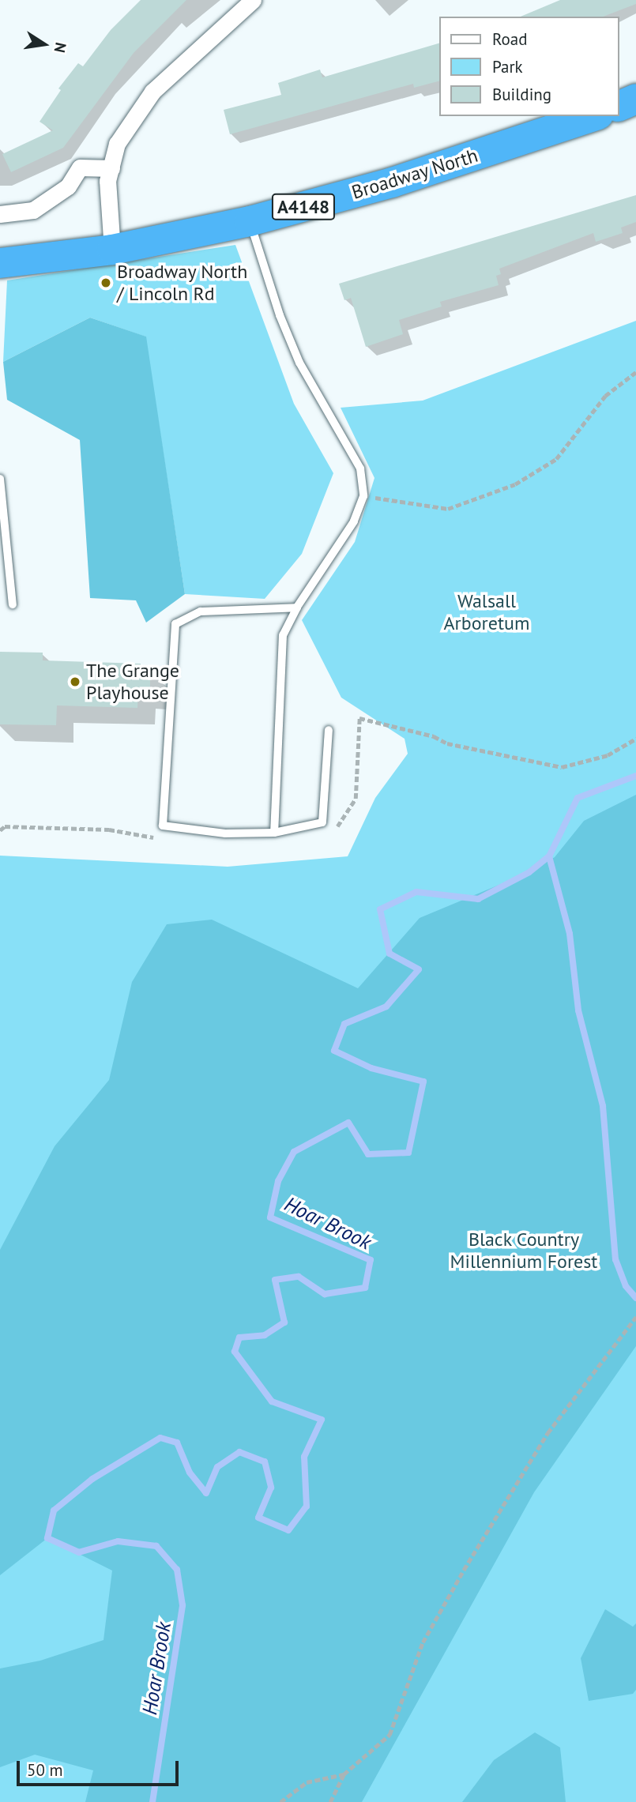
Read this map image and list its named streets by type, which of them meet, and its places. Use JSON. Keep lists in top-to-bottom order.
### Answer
{
  "streets": {
    "highway": ["Broadway North", "A4148"]
  },
  "water": ["Hoar Brook"],
  "parks": ["Walsall Arboretum", "Black Country Millennium Forest"],
  "places": ["Broadway North / Lincoln Rd", "The Grange Playhouse"],
  "legend": ["Road", "Park", "Building"],
  "scale_bar": "50 m",
  "north": "right"
}
